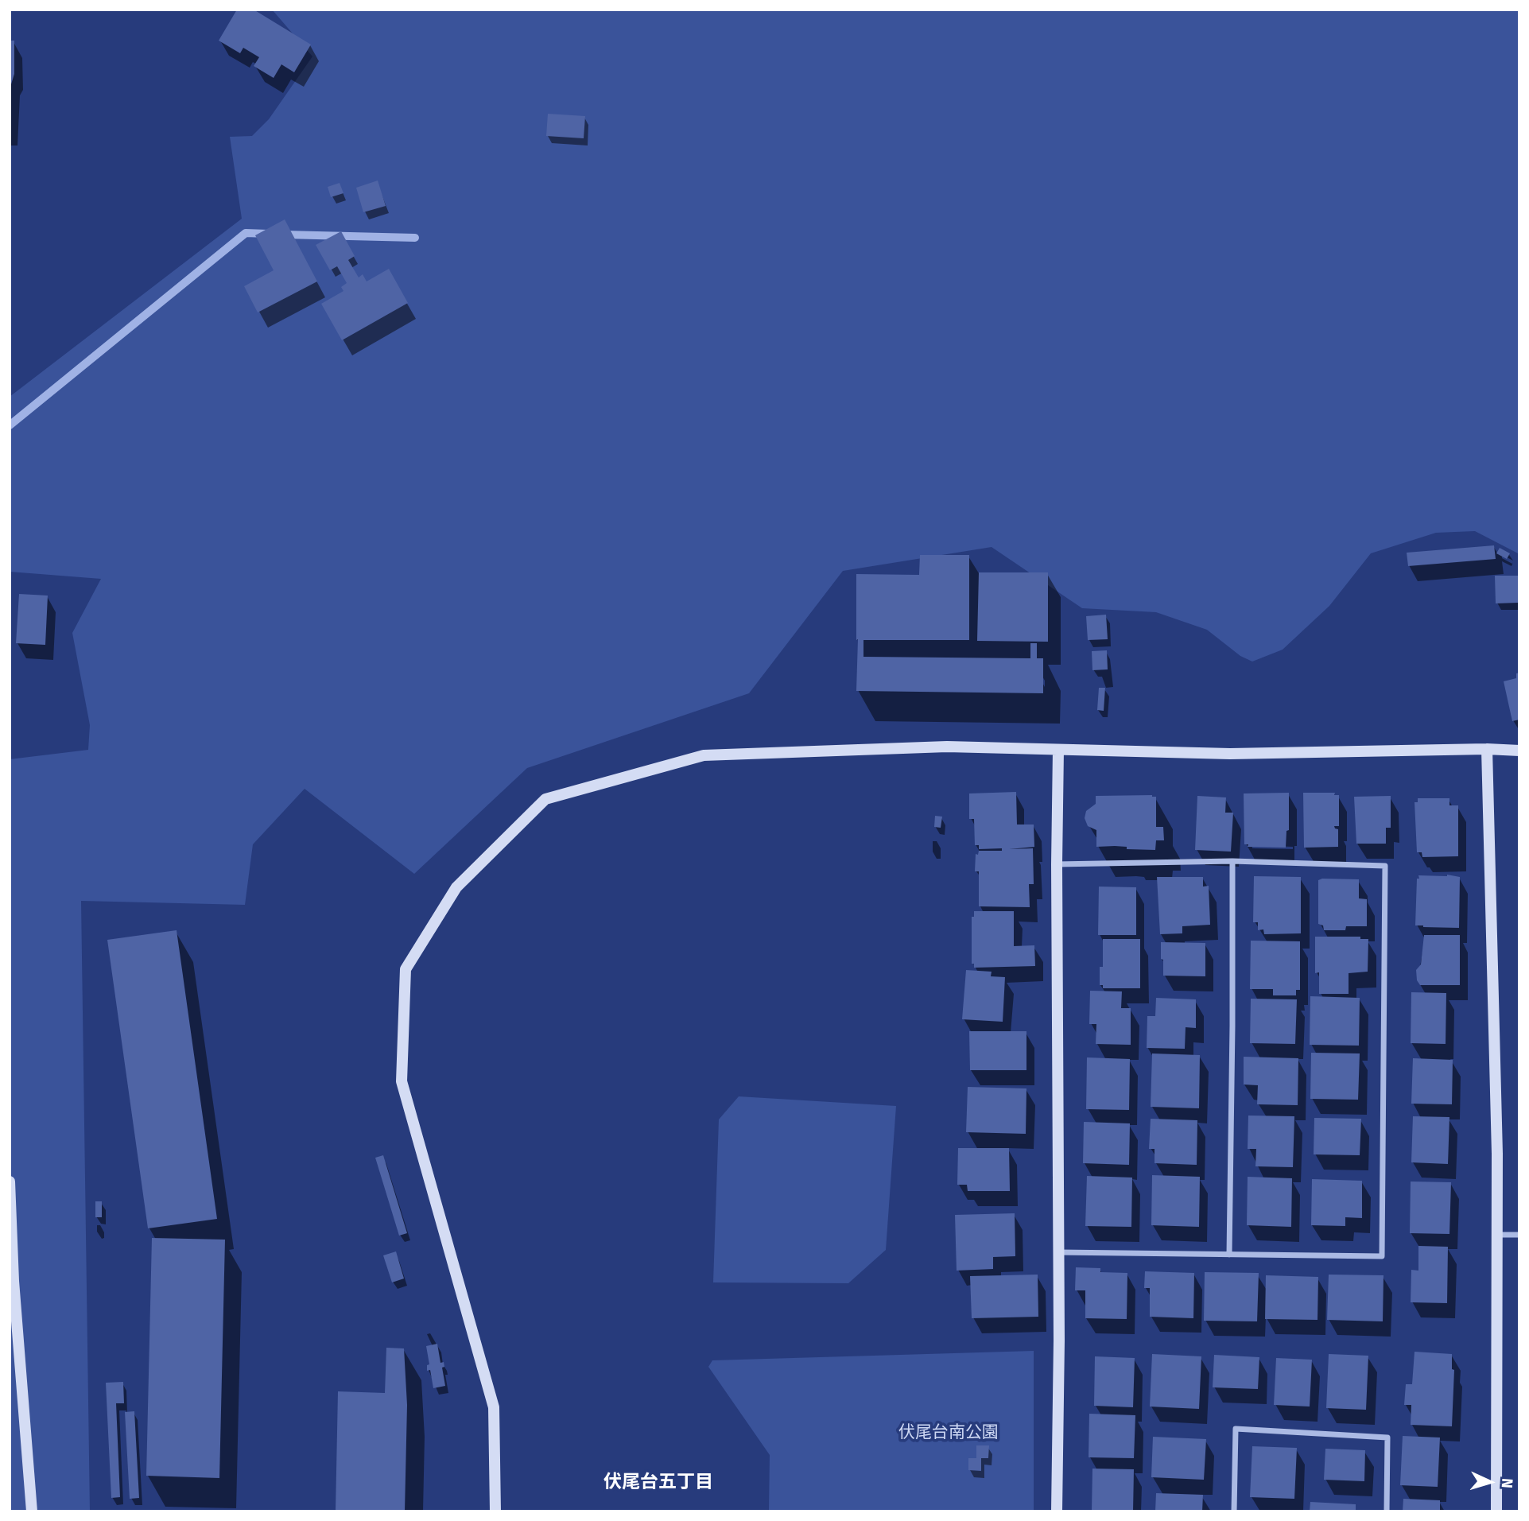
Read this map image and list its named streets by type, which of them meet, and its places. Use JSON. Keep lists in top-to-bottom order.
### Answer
{
  "districts": ["伏尾台五丁目"],
  "parks": ["伏尾台南公園"],
  "north": "right"
}
